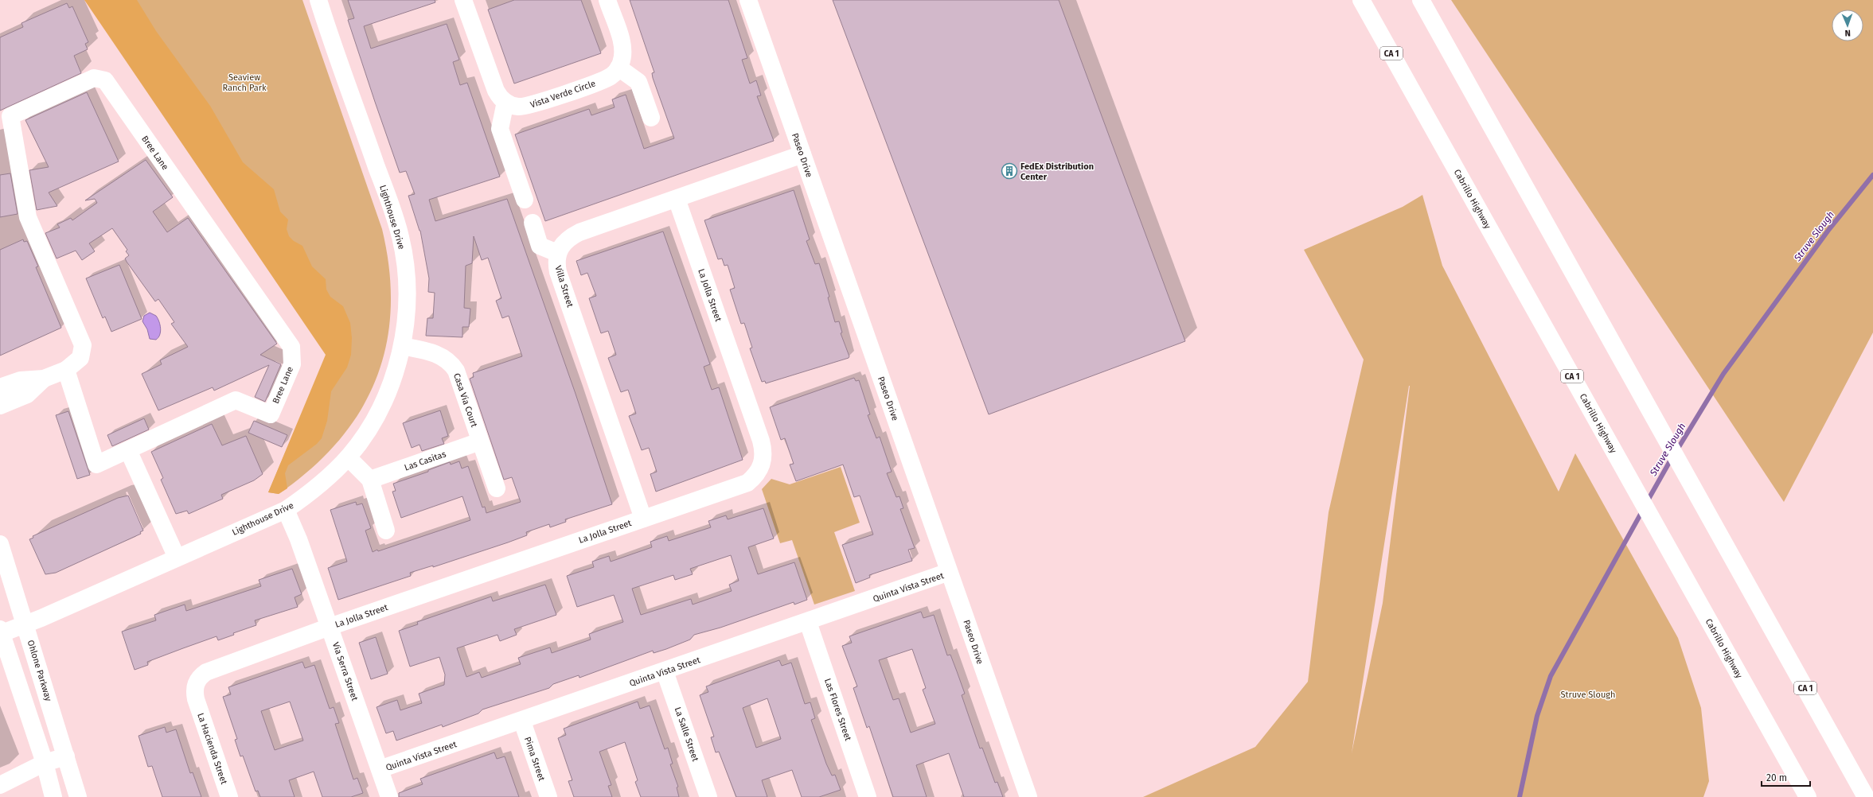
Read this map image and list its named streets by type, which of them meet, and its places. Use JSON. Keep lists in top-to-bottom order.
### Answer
{
  "streets": {
    "main road": [
      "CA 1",
      "Vista Verde Circle",
      "Bree Lane",
      "Paseo Drive",
      "Cabrillo Highway",
      "Lighthouse Drive",
      "Villa Street",
      "La Jolla Street",
      "Casa Via Court",
      "Las Casitas",
      "Quinta Vista Street",
      "Ohlone Parkway",
      "Via Serra Street",
      "Las Flores Street",
      "La Salle Street",
      "La Hacienda Street",
      "Pima Street"
    ]
  },
  "crossings": [
    ["Paseo Drive", "Villa Street"],
    ["Paseo Drive", "Quinta Vista Street"],
    ["Lighthouse Drive", "Casa Via Court"],
    ["Lighthouse Drive", "Ohlone Parkway"],
    ["Lighthouse Drive", "Via Serra Street"],
    ["Villa Street", "La Jolla Street"],
    ["La Jolla Street", "Via Serra Street"],
    ["La Jolla Street", "La Hacienda Street"],
    ["Casa Via Court", "Las Casitas"],
    ["Quinta Vista Street", "Via Serra Street"],
    ["Quinta Vista Street", "Las Flores Street"],
    ["Quinta Vista Street", "La Salle Street"],
    ["Quinta Vista Street", "Pima Street"]
  ],
  "water": ["Struve Slough"],
  "parks": ["Seaview Ranch Park", "Struve Slough"],
  "places": {
    "building": ["FedEx Distribution Center"]
  },
  "scale_bar": "20 m",
  "north": "bottom"
}
